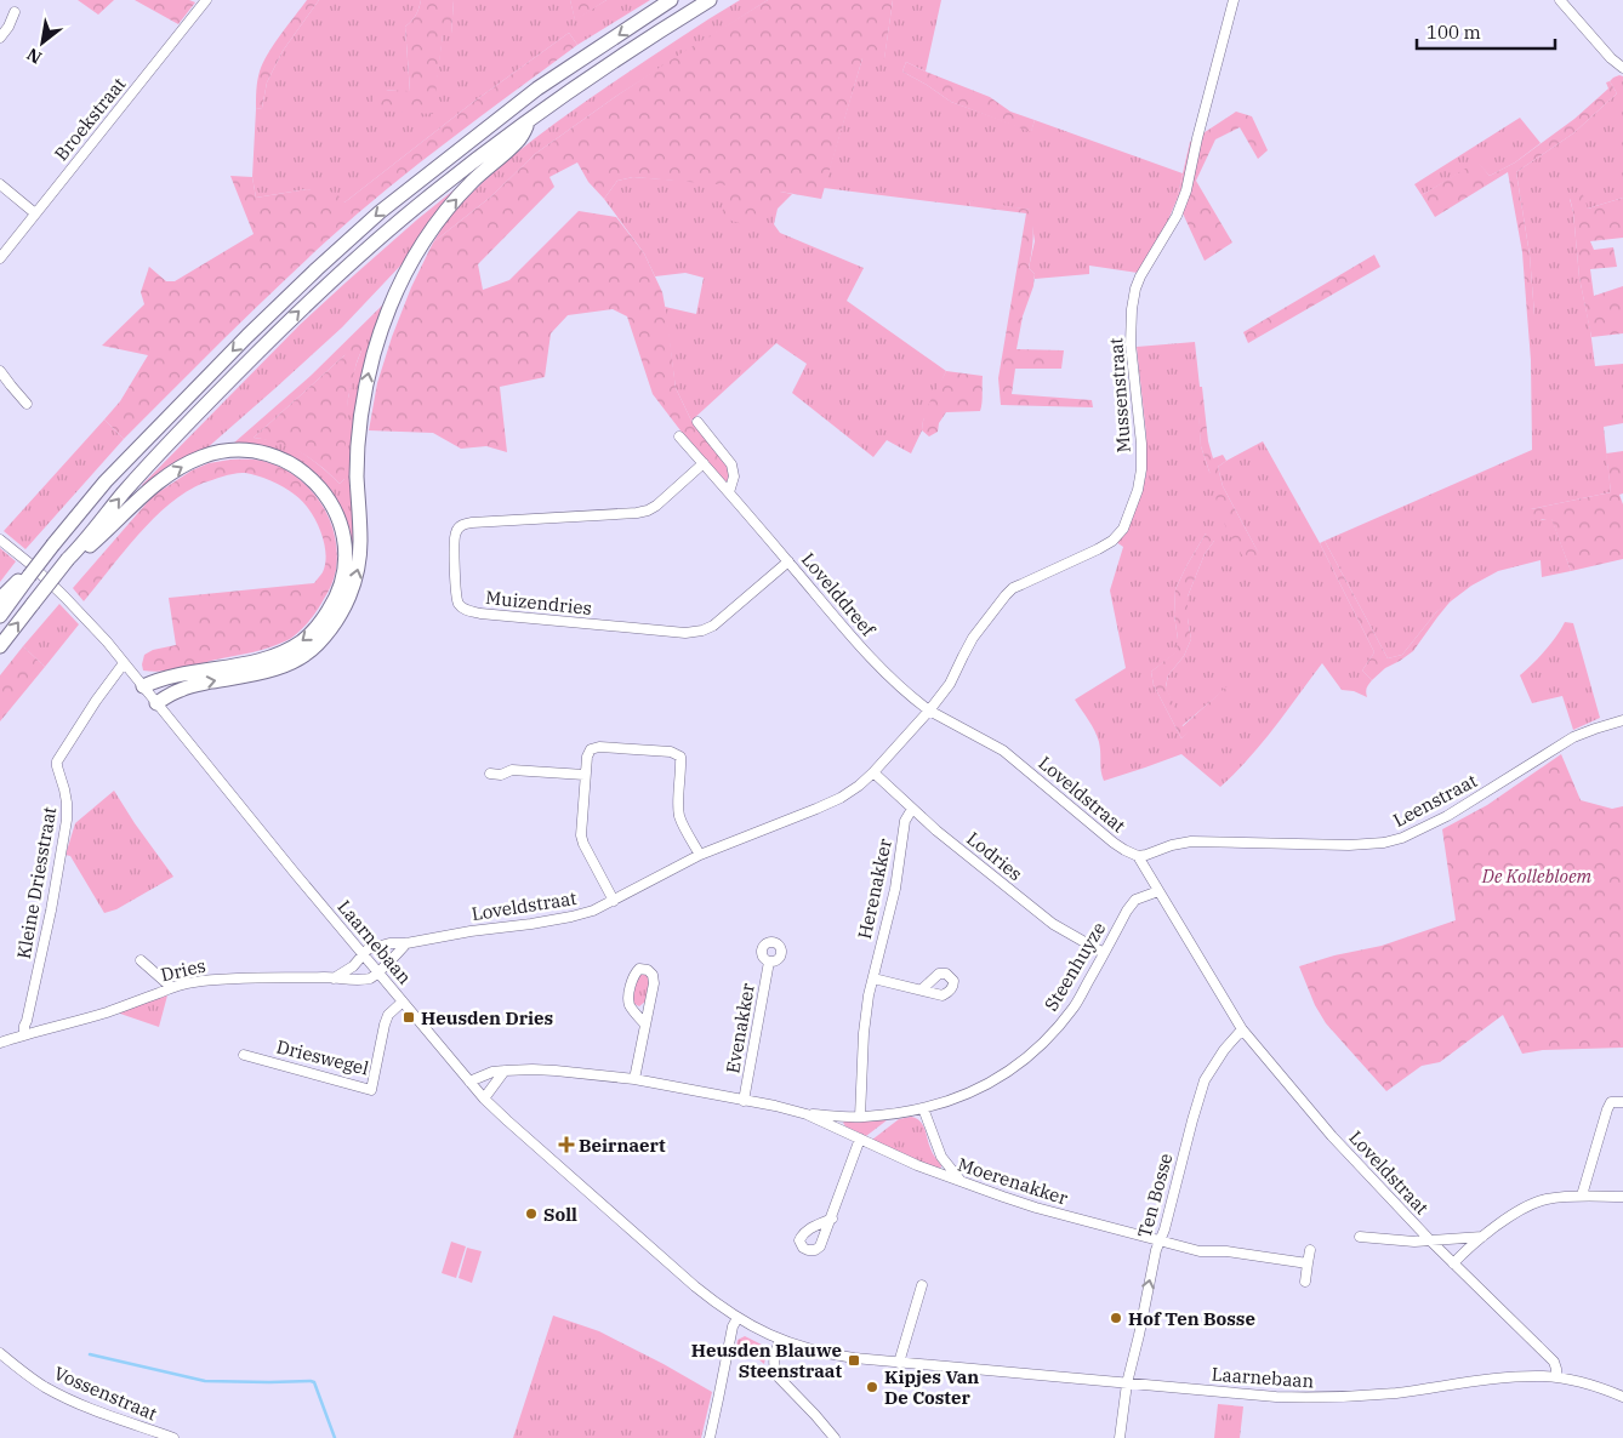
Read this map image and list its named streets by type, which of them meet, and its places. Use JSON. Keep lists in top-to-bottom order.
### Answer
{
  "streets": {
    "street": [
      "Broekstraat",
      "Mussenstraat",
      "Lovelddreef",
      "Muizendries",
      "Loveldstraat",
      "Leenstraat",
      "Lodries",
      "Kleine Driesstraat",
      "Herenakker",
      "Laarnebaan",
      "Steenhuyze",
      "Dries",
      "Evenakker",
      "Drieswegel",
      "Moerenakker",
      "Ten Bosse",
      "Vossenstraat"
    ]
  },
  "crossings": [
    ["Mussenstraat", "Lovelddreef"],
    ["Mussenstraat", "Loveldstraat"],
    ["Lovelddreef", "Muizendries"],
    ["Lovelddreef", "Loveldstraat"],
    ["Loveldstraat", "Leenstraat"],
    ["Loveldstraat", "Lodries"],
    ["Loveldstraat", "Laarnebaan"],
    ["Loveldstraat", "Steenhuyze"],
    ["Loveldstraat", "Dries"],
    ["Loveldstraat", "Ten Bosse"],
    ["Lodries", "Herenakker"],
    ["Lodries", "Steenhuyze"],
    ["Kleine Driesstraat", "Laarnebaan"],
    ["Kleine Driesstraat", "Dries"],
    ["Herenakker", "Steenhuyze"],
    ["Laarnebaan", "Dries"],
    ["Laarnebaan", "Drieswegel"],
    ["Laarnebaan", "Moerenakker"],
    ["Laarnebaan", "Ten Bosse"],
    ["Steenhuyze", "Moerenakker"],
    ["Evenakker", "Moerenakker"],
    ["Moerenakker", "Ten Bosse"]
  ],
  "parks": ["De Kollebloem"],
  "places": {
    "transit": ["Heusden Dries", "Heusden Blauwe Steenstraat"],
    "health": ["Beirnaert"],
    "other": ["Soll", "Hof Ten Bosse", "Kipjes Van De Coster"]
  },
  "scale_bar": "100 m",
  "north": "bottom left"
}
